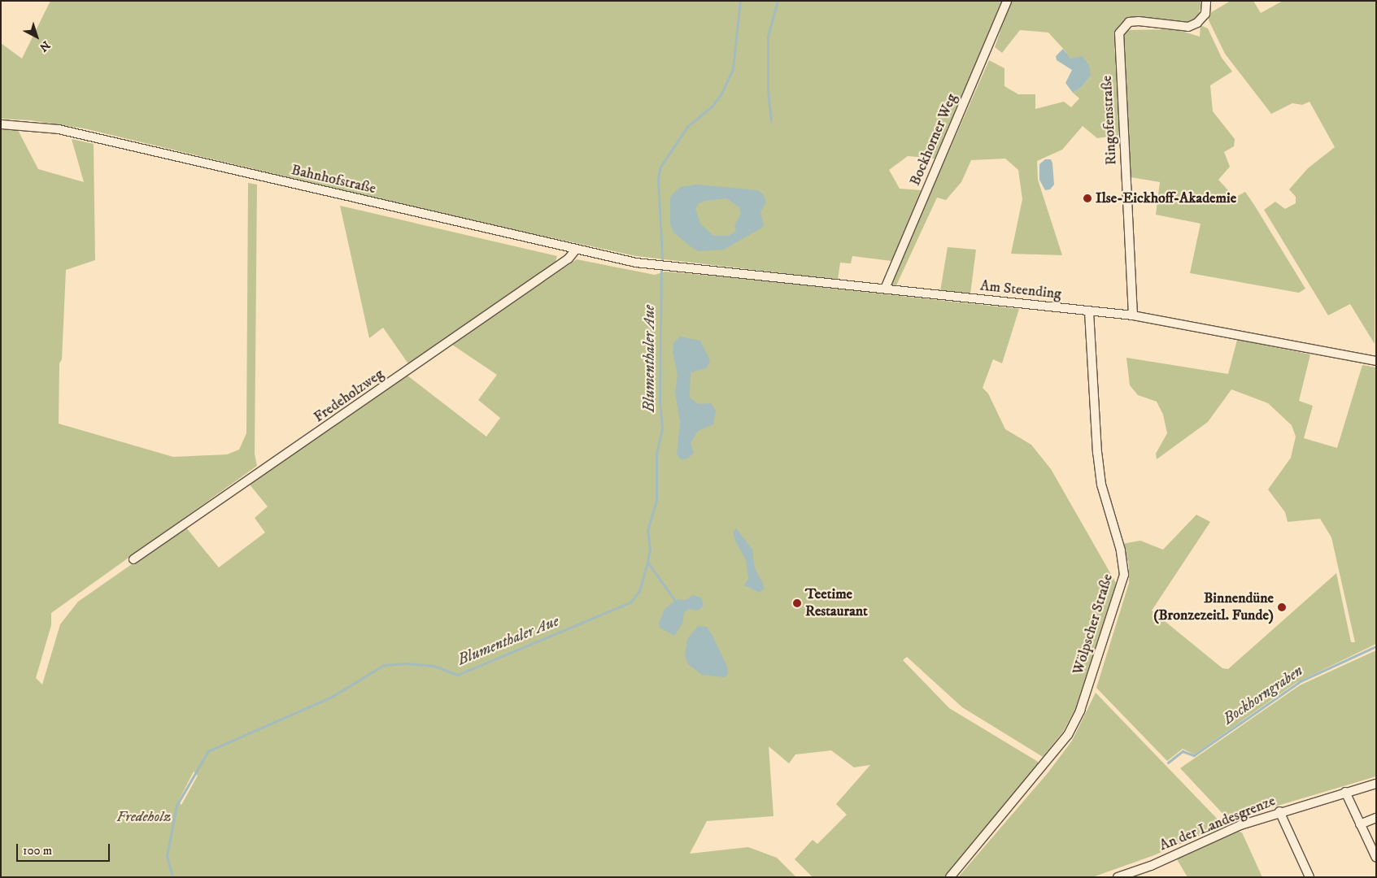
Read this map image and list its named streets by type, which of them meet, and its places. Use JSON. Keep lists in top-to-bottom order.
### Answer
{
  "streets": {
    "street": [
      "Ringofenstraße",
      "Bockhorner Weg",
      "Bahnhofstraße",
      "Am Steending",
      "Fredeholzweg",
      "Wölpscher Straße",
      "An der Landesgrenze"
    ]
  },
  "crossings": [
    ["Ringofenstraße", "Am Steending"],
    ["Bockhorner Weg", "Am Steending"],
    ["Bahnhofstraße", "Am Steending"],
    ["Bahnhofstraße", "Fredeholzweg"],
    ["Am Steending", "Wölpscher Straße"]
  ],
  "water": ["Blumenthaler Aue", "Bockhorngraben"],
  "parks": ["Fredeholz"],
  "places": ["Ilse-Eickhoff-Akademie", "Teetime Restaurant", "Binnendüne (Bronzezeitl. Funde)"],
  "scale_bar": "100 m",
  "north": "bottom right"
}
